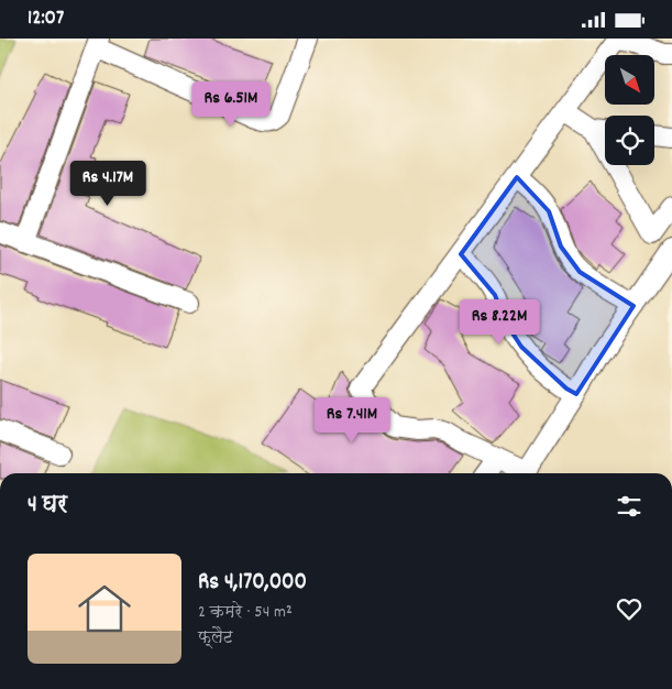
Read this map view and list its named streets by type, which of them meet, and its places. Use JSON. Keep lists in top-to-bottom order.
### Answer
{
  "north": "bottom right",
  "page": {
    "status": "12:07",
    "price": [
      "Rs 6.51M",
      "Rs 4.17M",
      "Rs 8.22M",
      "Rs 7.41M"
    ],
    "heading": "4 घर",
    "list": [
      {
        "name": "Rs 4,170,000",
        "note": "2 कमरे · 54 m² · फ़्लैट"
      }
    ]
  }
}
